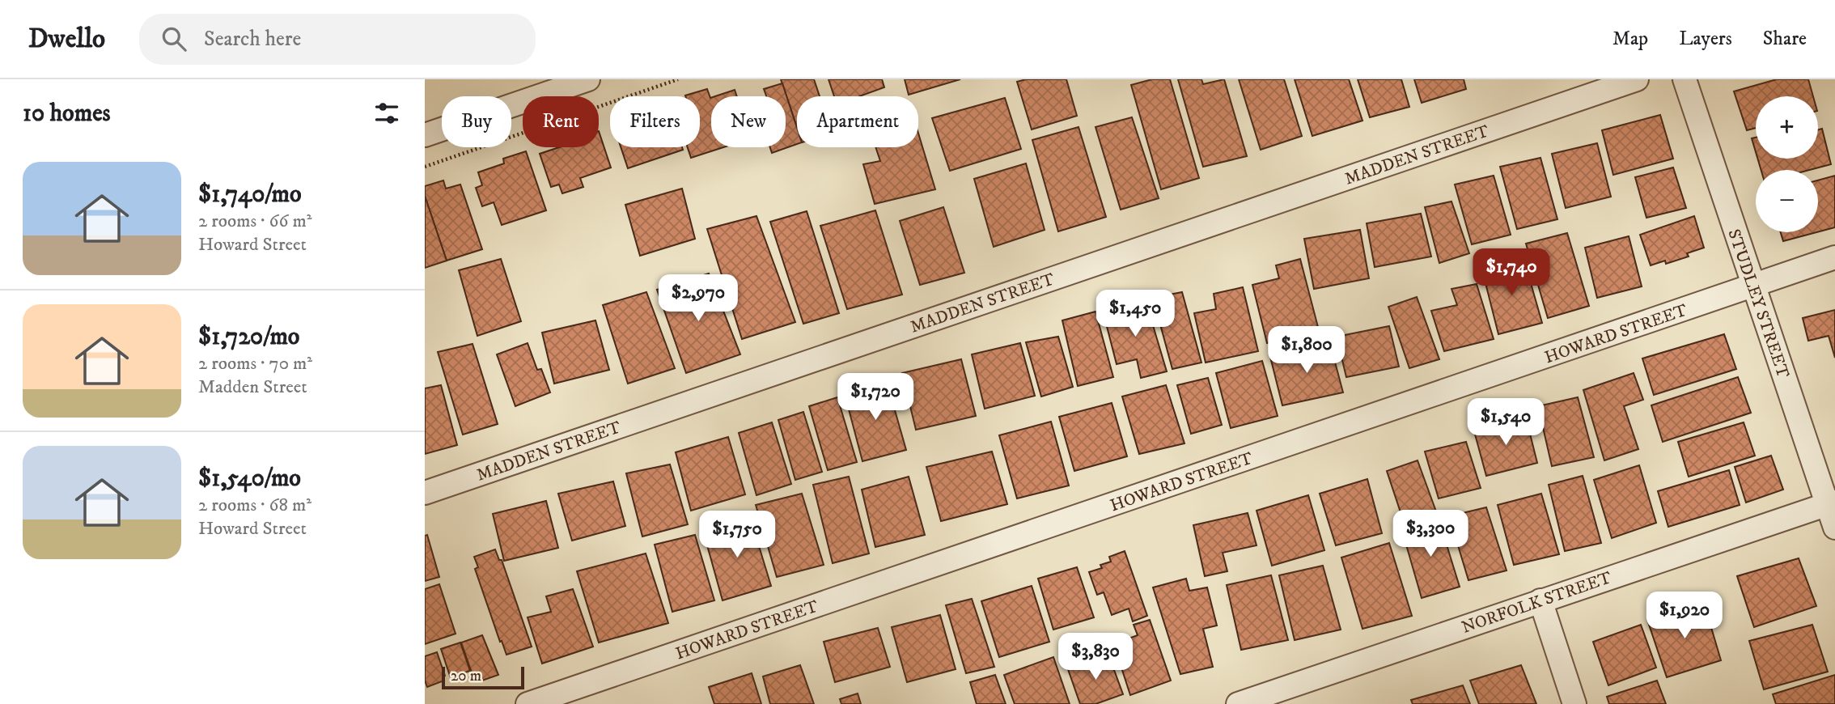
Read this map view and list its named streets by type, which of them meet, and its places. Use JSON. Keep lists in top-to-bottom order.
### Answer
{
  "streets": {
    "street": [
      "MADDEN STREET",
      "STUDLEY STREET",
      "HOWARD STREET",
      "NORFOLK STREET"
    ]
  },
  "crossings": [
    ["STUDLEY STREET", "HOWARD STREET"],
    ["STUDLEY STREET", "NORFOLK STREET"]
  ],
  "scale_bar": "20 m",
  "page": {
    "header": "Dwello",
    "search": "Search here",
    "nav": ["Map", "Layers", "Share"],
    "heading": "10 homes",
    "map_buttons": ["+", "−"],
    "chip": [
      "Buy",
      "Rent",
      "Filters",
      "New",
      "Apartment"
    ],
    "list": [
      {
        "name": "$1,740/mo",
        "note": "2 rooms · 66 m² · Howard Street"
      },
      {
        "name": "$1,720/mo",
        "note": "2 rooms · 70 m² · Madden Street"
      },
      {
        "name": "$1,540/mo",
        "note": "2 rooms · 68 m² · Howard Street"
      }
    ],
    "price": [
      "$1,740",
      "$2,970",
      "$1,450",
      "$1,800",
      "$1,720",
      "$1,540",
      "$3,300",
      "$1,750",
      "$1,920",
      "$3,830"
    ],
    "scale": "20 m"
  }
}
